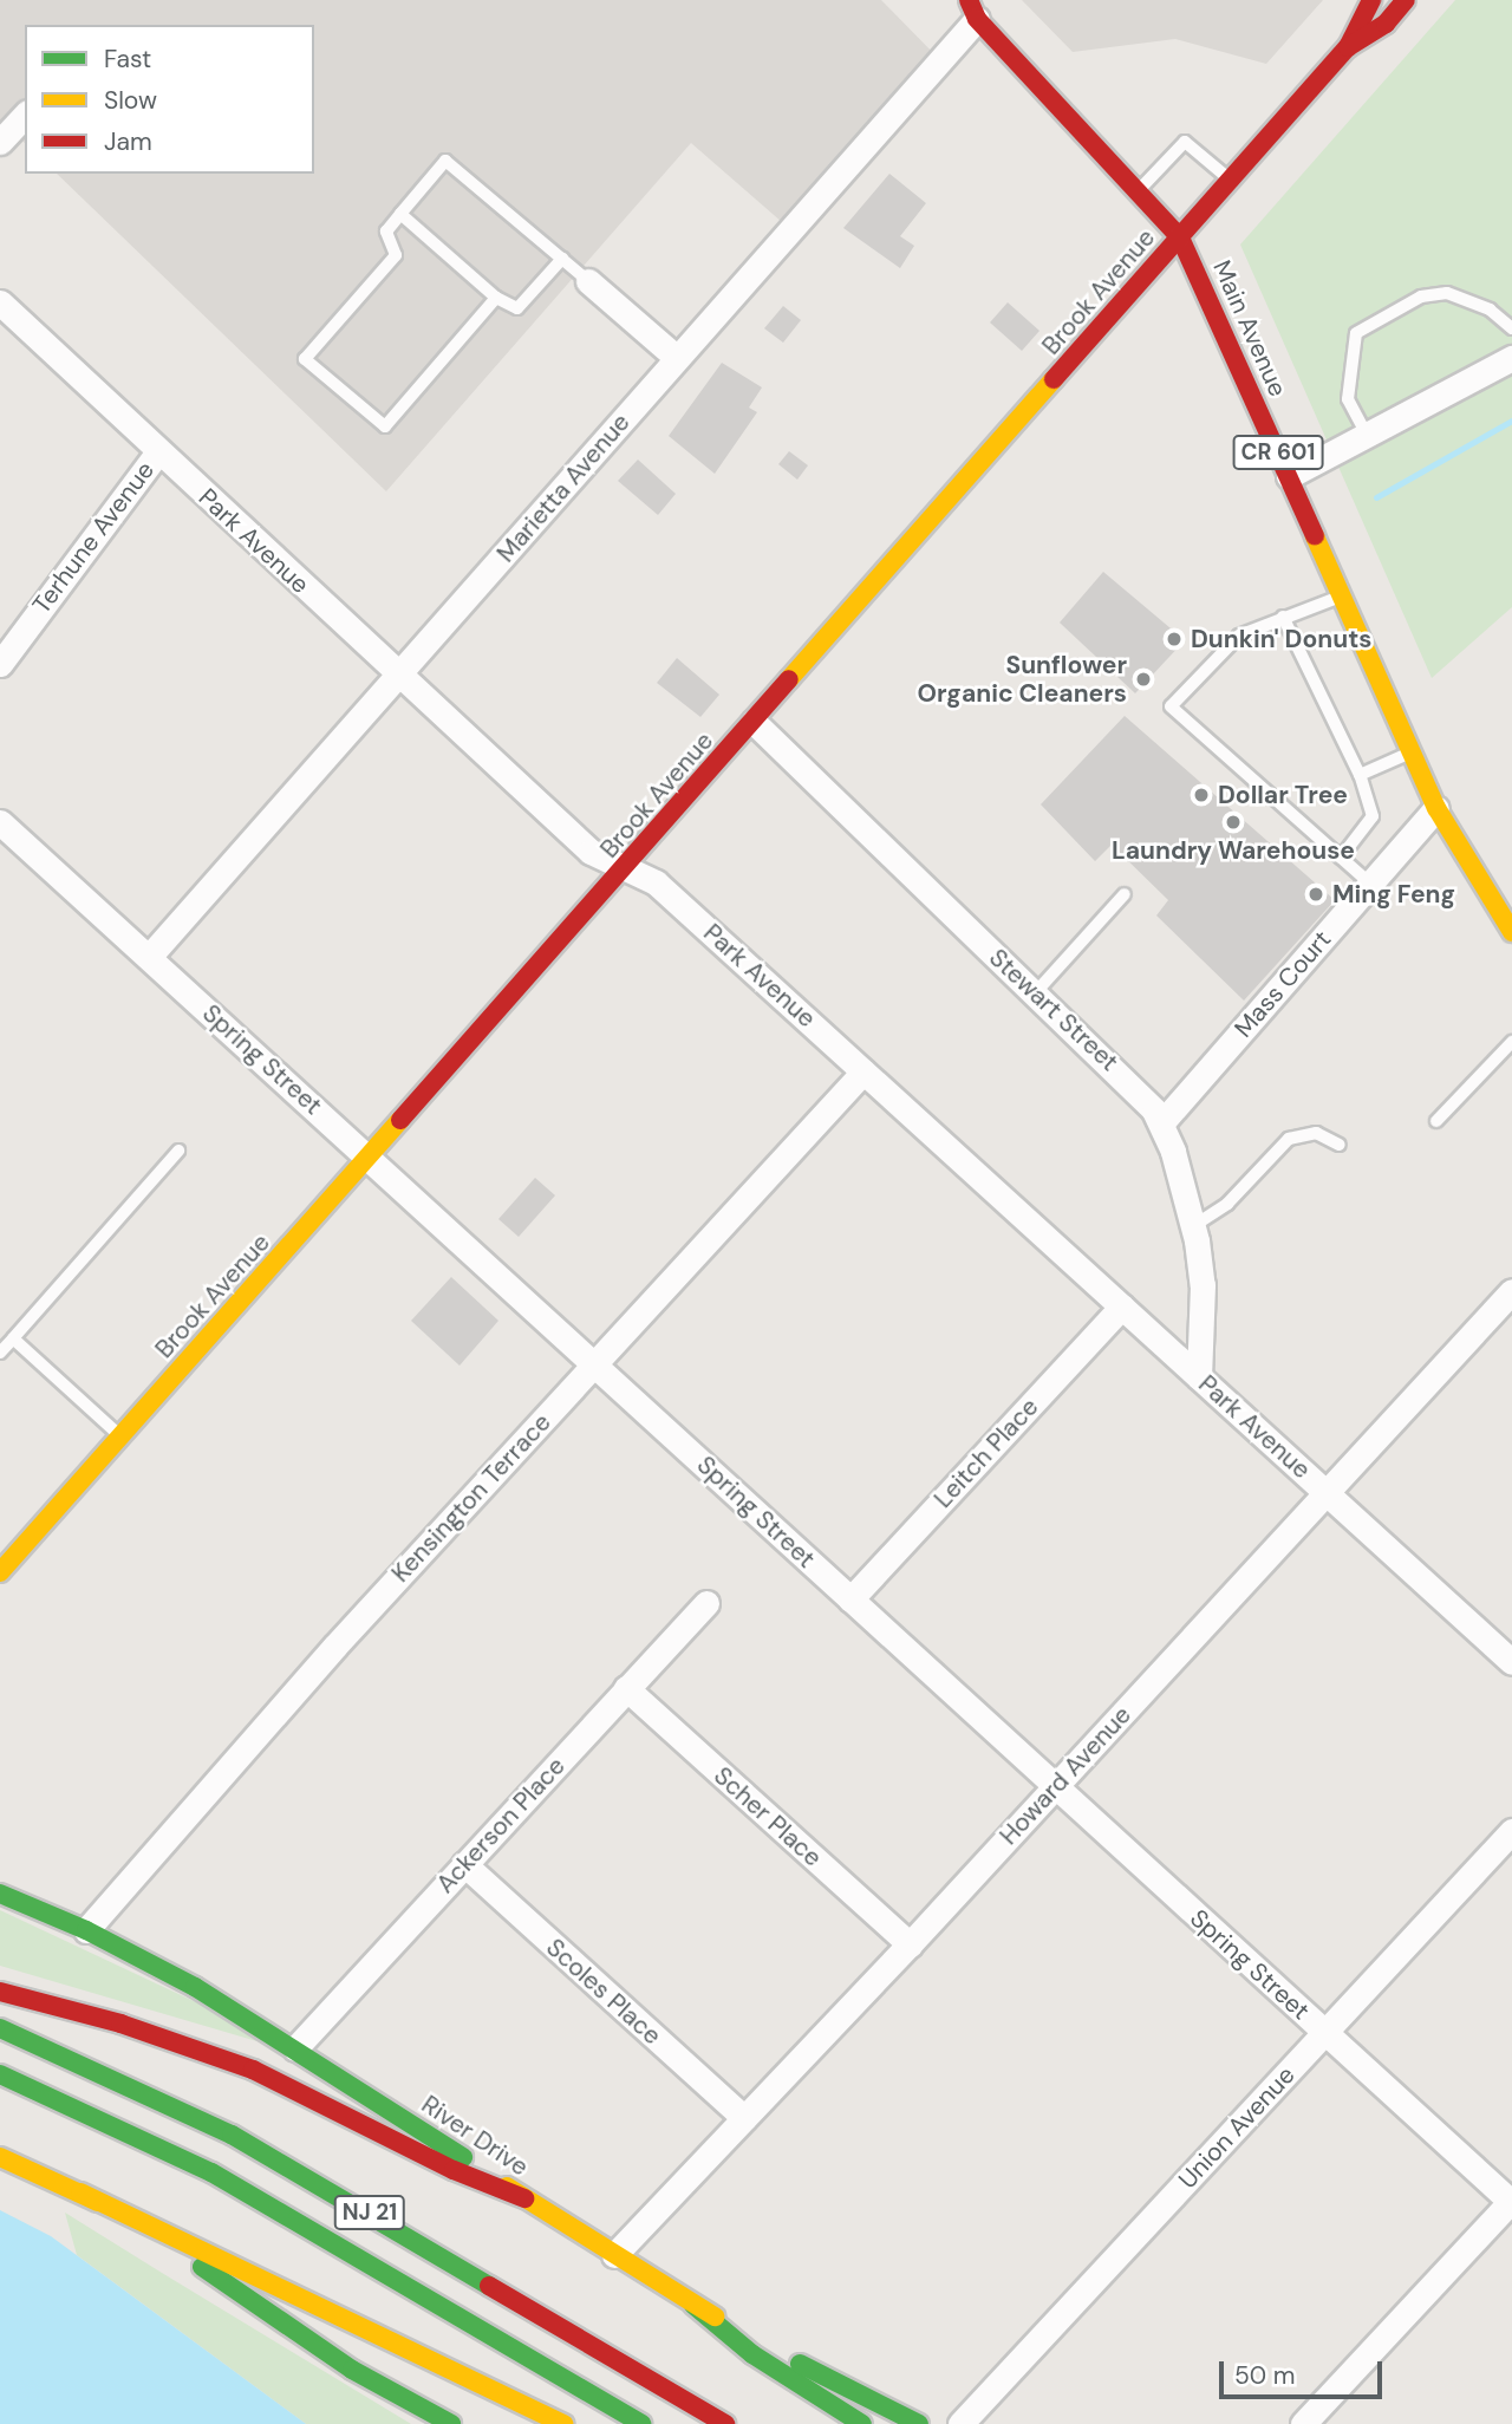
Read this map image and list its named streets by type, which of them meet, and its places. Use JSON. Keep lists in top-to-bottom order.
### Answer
{
  "streets": {
    "main road": [
      "Brook Avenue",
      "Main Avenue",
      "CR 601",
      "River Drive",
      "NJ 21"
    ],
    "street": [
      "Marietta Avenue",
      "Terhune Avenue",
      "Park Avenue",
      "Mass Court",
      "Stewart Street",
      "Spring Street",
      "Leitch Place",
      "Kensington Terrace",
      "Howard Avenue",
      "Scher Place",
      "Ackerson Place",
      "Scoles Place",
      "Union Avenue"
    ]
  },
  "crossings": [
    ["Brook Avenue", "Main Avenue"],
    ["Brook Avenue", "Park Avenue"],
    ["Brook Avenue", "Stewart Street"],
    ["Brook Avenue", "Spring Street"],
    ["Main Avenue", "Marietta Avenue"],
    ["Main Avenue", "Mass Court"],
    ["Marietta Avenue", "Park Avenue"],
    ["Marietta Avenue", "Spring Street"],
    ["Terhune Avenue", "Park Avenue"],
    ["Park Avenue", "Stewart Street"],
    ["Park Avenue", "Leitch Place"],
    ["Park Avenue", "Kensington Terrace"],
    ["Park Avenue", "Howard Avenue"],
    ["Mass Court", "Stewart Street"],
    ["Spring Street", "Leitch Place"],
    ["Spring Street", "Kensington Terrace"],
    ["Spring Street", "Howard Avenue"],
    ["Spring Street", "Union Avenue"],
    ["Kensington Terrace", "River Drive"],
    ["Howard Avenue", "Scher Place"],
    ["Howard Avenue", "Scoles Place"],
    ["Howard Avenue", "River Drive"],
    ["Scher Place", "Ackerson Place"],
    ["Ackerson Place", "Scoles Place"],
    ["Ackerson Place", "River Drive"]
  ],
  "places": [
    "Dunkin' Donuts",
    "Sunflower Organic Cleaners",
    "Dollar Tree",
    "Laundry Warehouse",
    "Ming Feng"
  ],
  "legend": ["Fast", "Slow", "Jam"],
  "scale_bar": "50 m"
}
